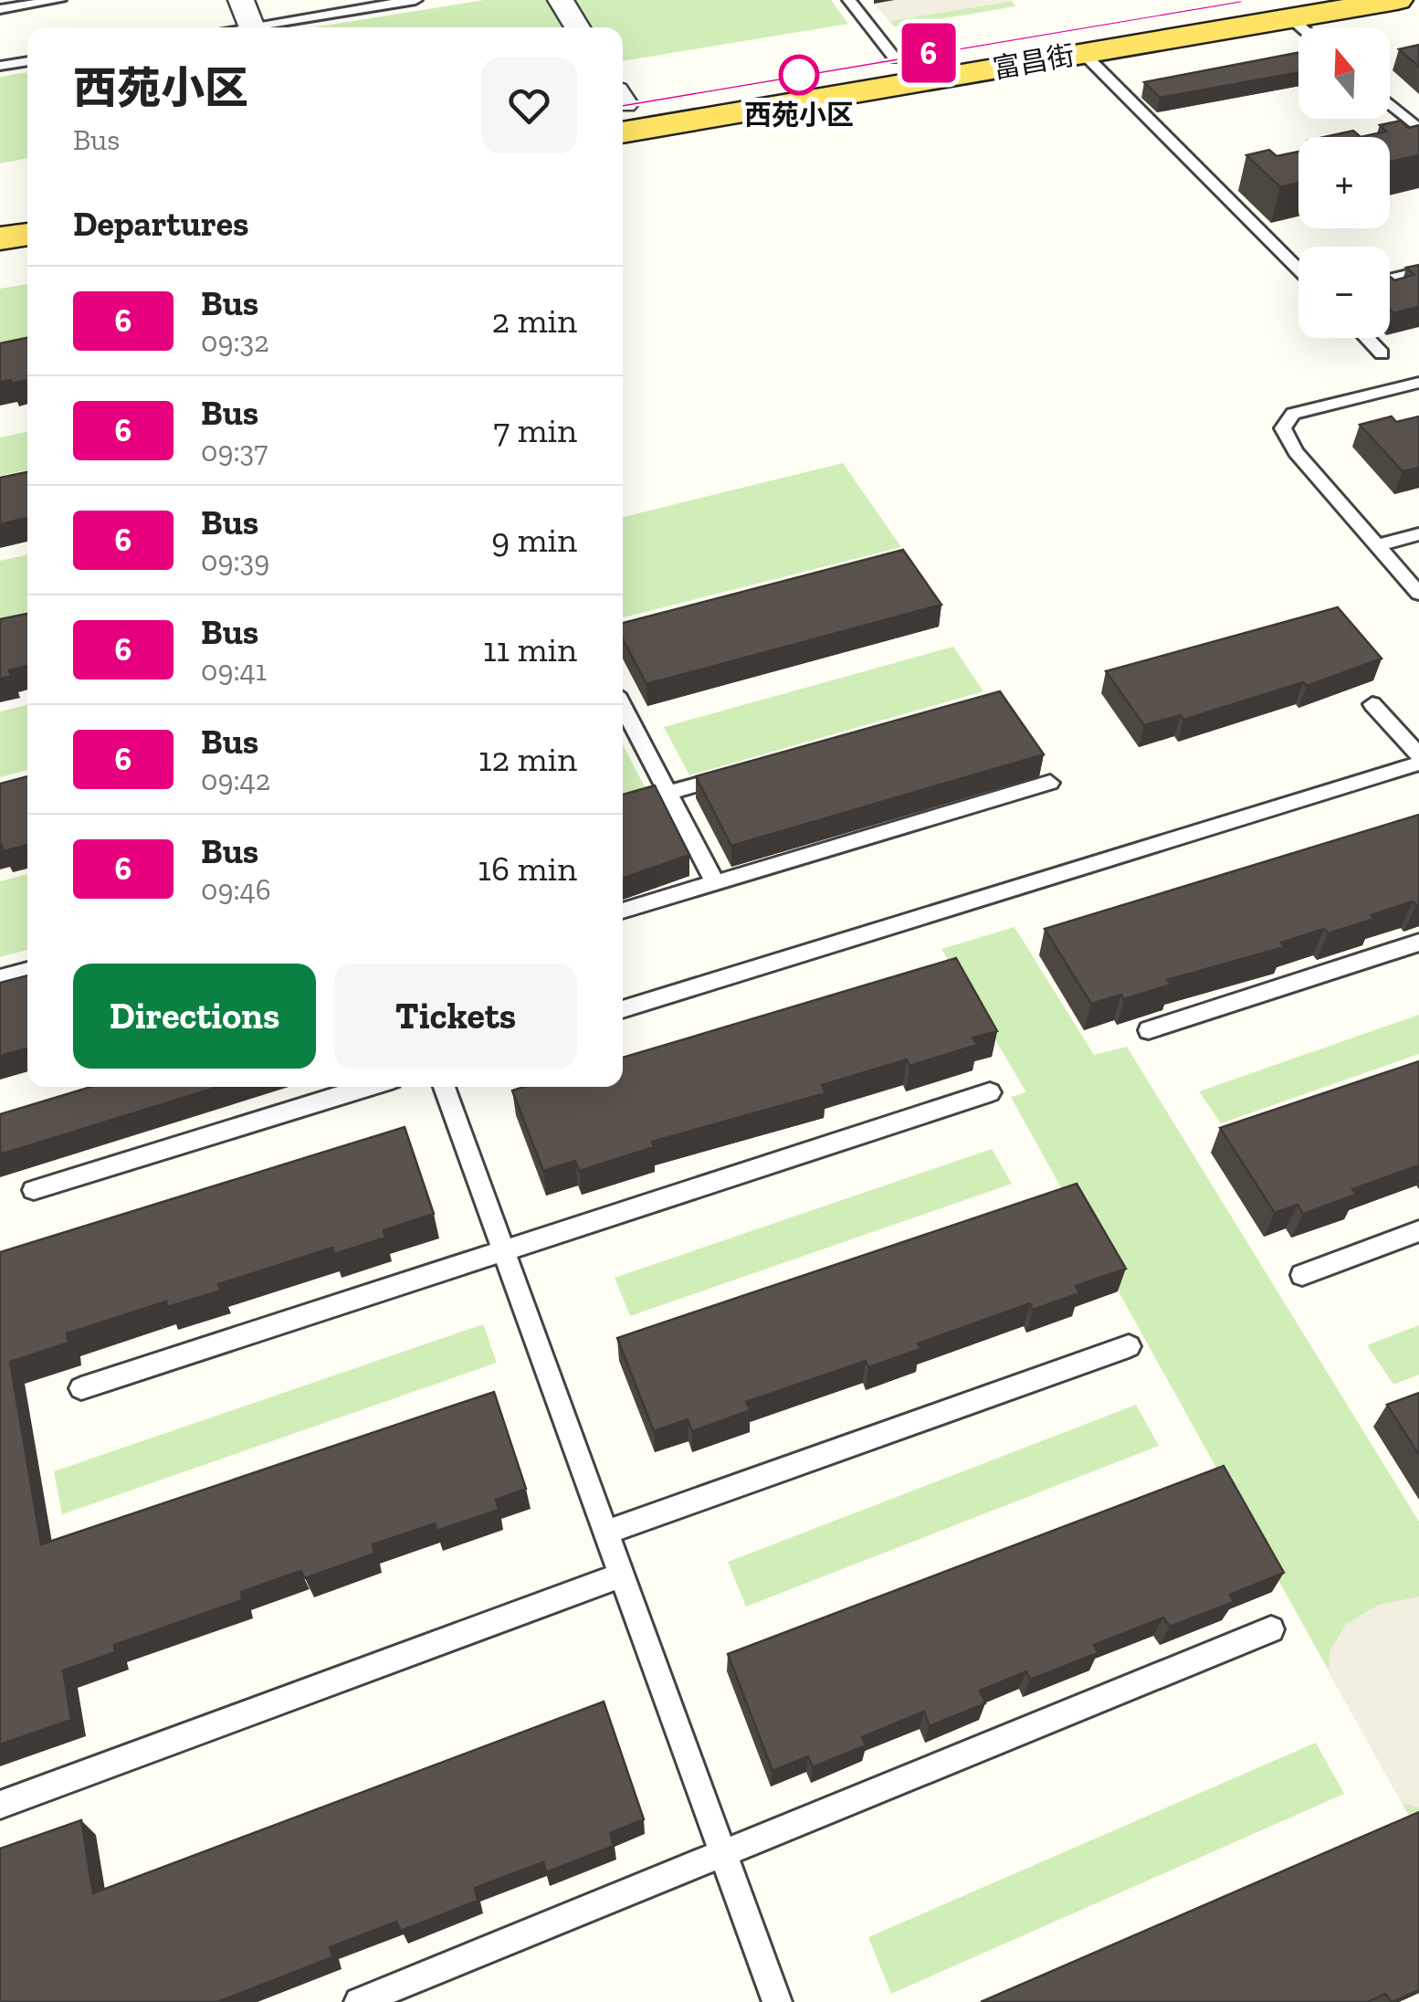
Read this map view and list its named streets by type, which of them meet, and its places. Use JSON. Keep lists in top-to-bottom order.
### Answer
{
  "streets": {
    "main road": ["富昌街"]
  },
  "places": ["西苑小区"],
  "lines": ["bus line 6"],
  "north": "top",
  "page": {
    "on_map": "6",
    "map_buttons": ["+", "−"],
    "heading": [
      ["西苑小区", "Bus"],
      "Departures"
    ],
    "list": [
      {
        "mark": "6",
        "name": "Bus",
        "note": "09:32",
        "value": "2 min"
      },
      {
        "mark": "6",
        "name": "Bus",
        "note": "09:37",
        "value": "7 min"
      },
      {
        "mark": "6",
        "name": "Bus",
        "note": "09:39",
        "value": "9 min"
      },
      {
        "mark": "6",
        "name": "Bus",
        "note": "09:41",
        "value": "11 min"
      },
      {
        "mark": "6",
        "name": "Bus",
        "note": "09:42",
        "value": "12 min"
      },
      {
        "mark": "6",
        "name": "Bus",
        "note": "09:46",
        "value": "16 min"
      }
    ],
    "buttons": ["Directions", "Tickets"]
  }
}
